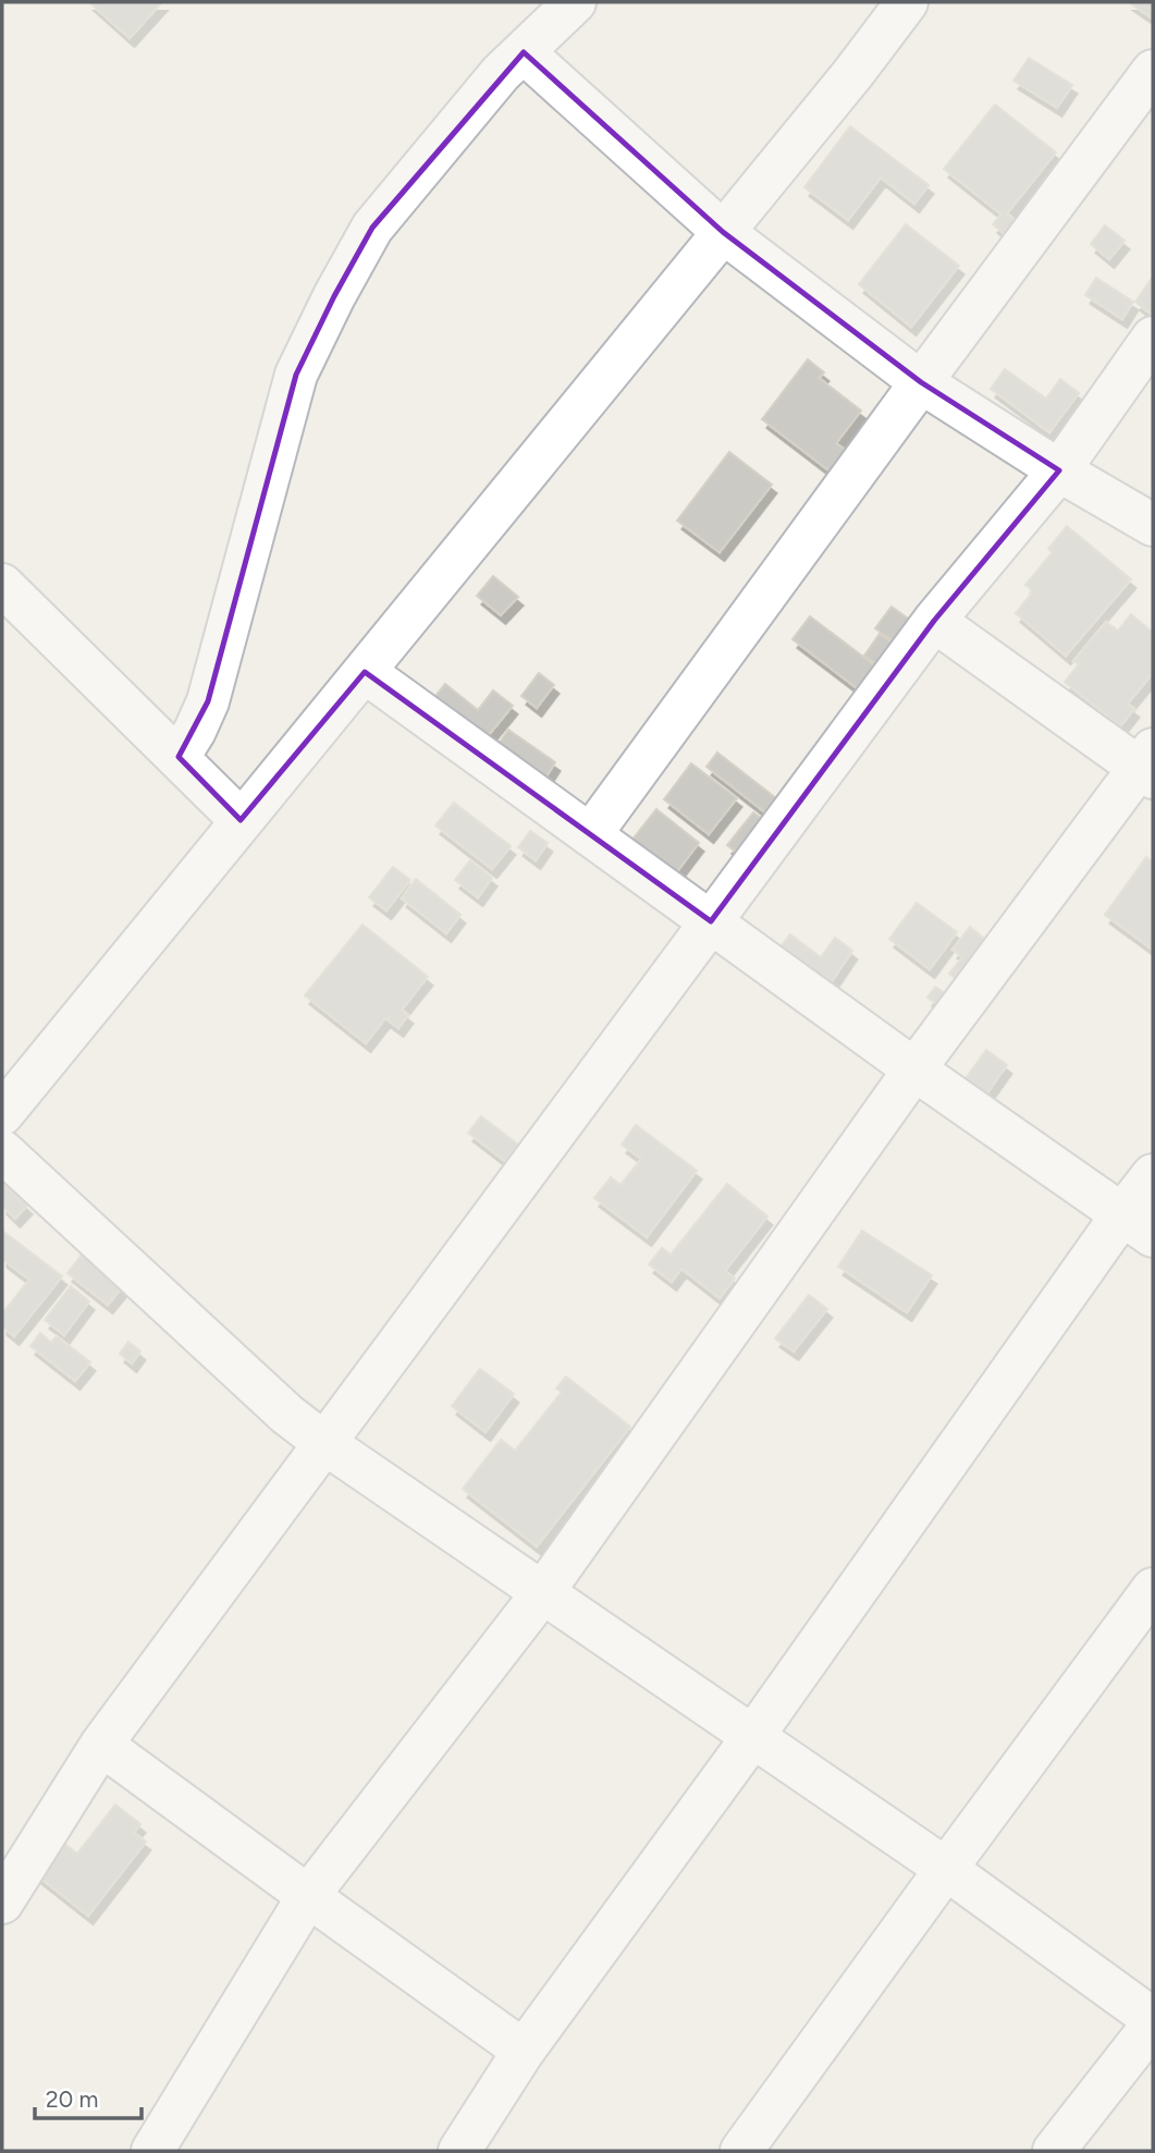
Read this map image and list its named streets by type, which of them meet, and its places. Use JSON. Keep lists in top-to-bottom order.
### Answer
{
  "scale_bar": "20 m"
}
